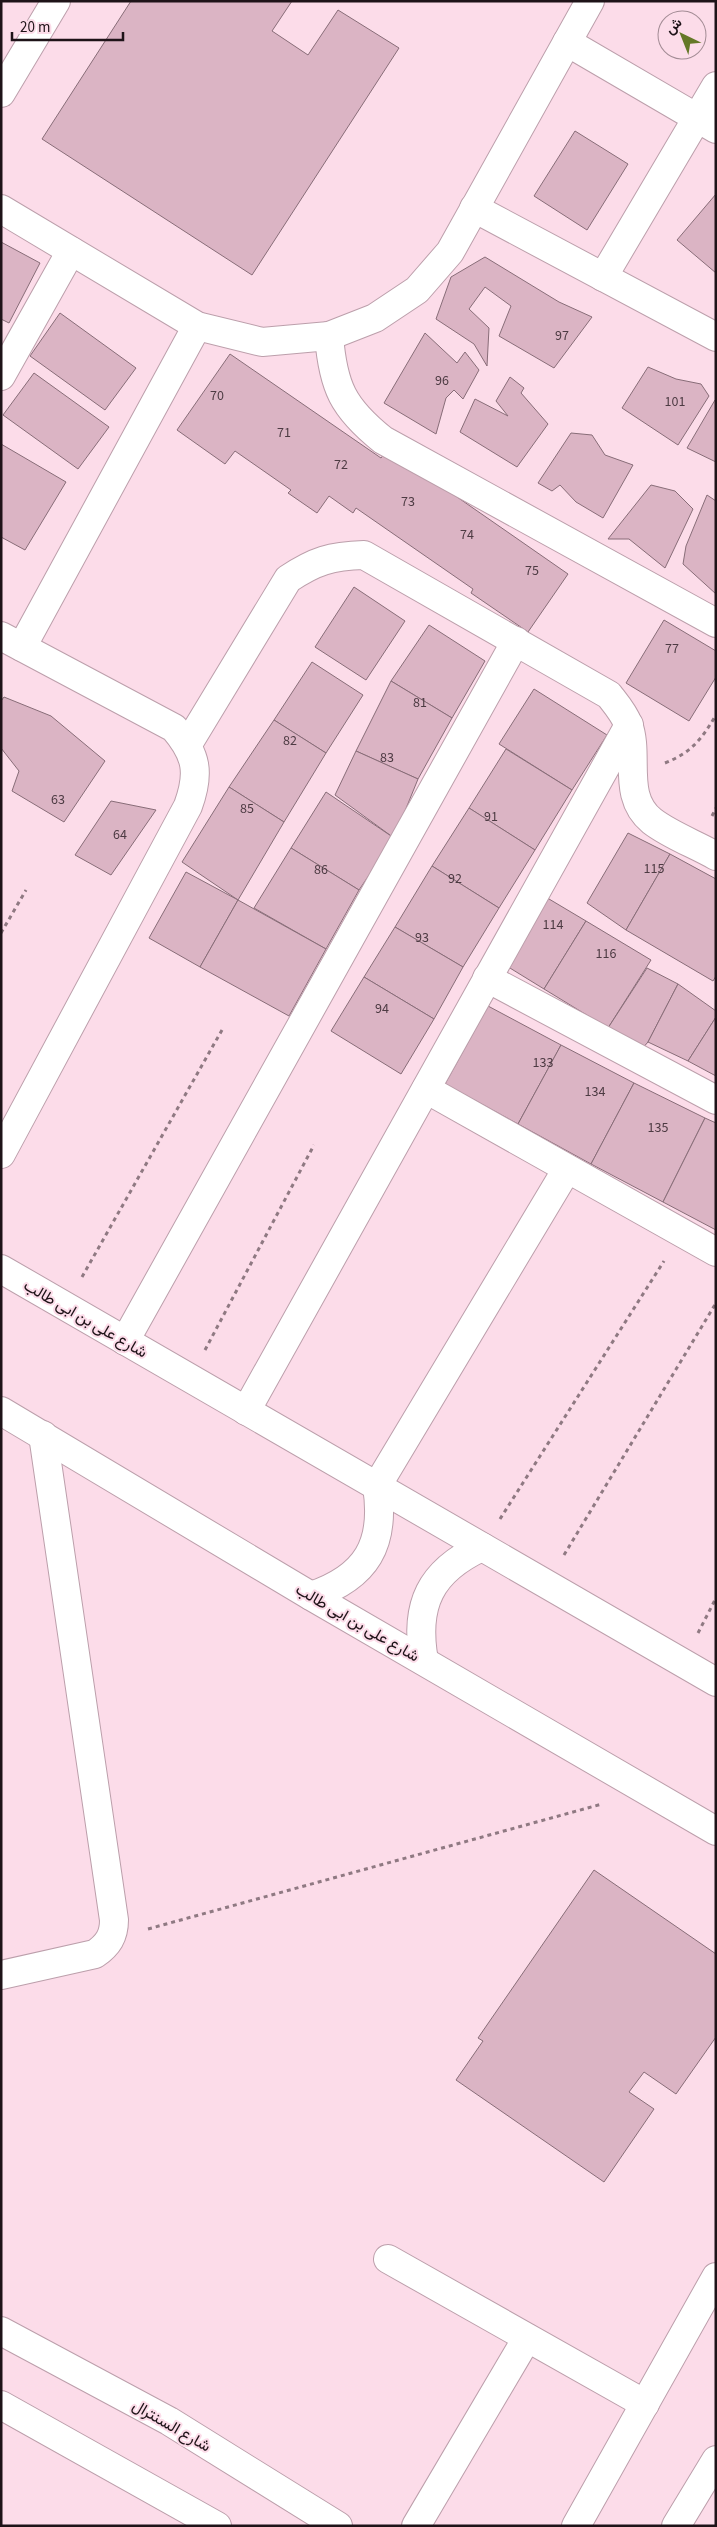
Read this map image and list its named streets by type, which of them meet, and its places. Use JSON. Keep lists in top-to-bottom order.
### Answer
{
  "streets": {
    "street": ["شارع على بن ابى طالب", "شارع السنترال"]
  },
  "house_numbers": [
    "97",
    "96",
    "70",
    "101",
    "71",
    "72",
    "73",
    "74",
    "75",
    "77",
    "81",
    "82",
    "83",
    "63",
    "85",
    "91",
    "64",
    "115",
    "86",
    "92",
    "114",
    "93",
    "116",
    "94",
    "133",
    "134",
    "135"
  ],
  "scale_bar": "20 m",
  "north": "top left"
}
